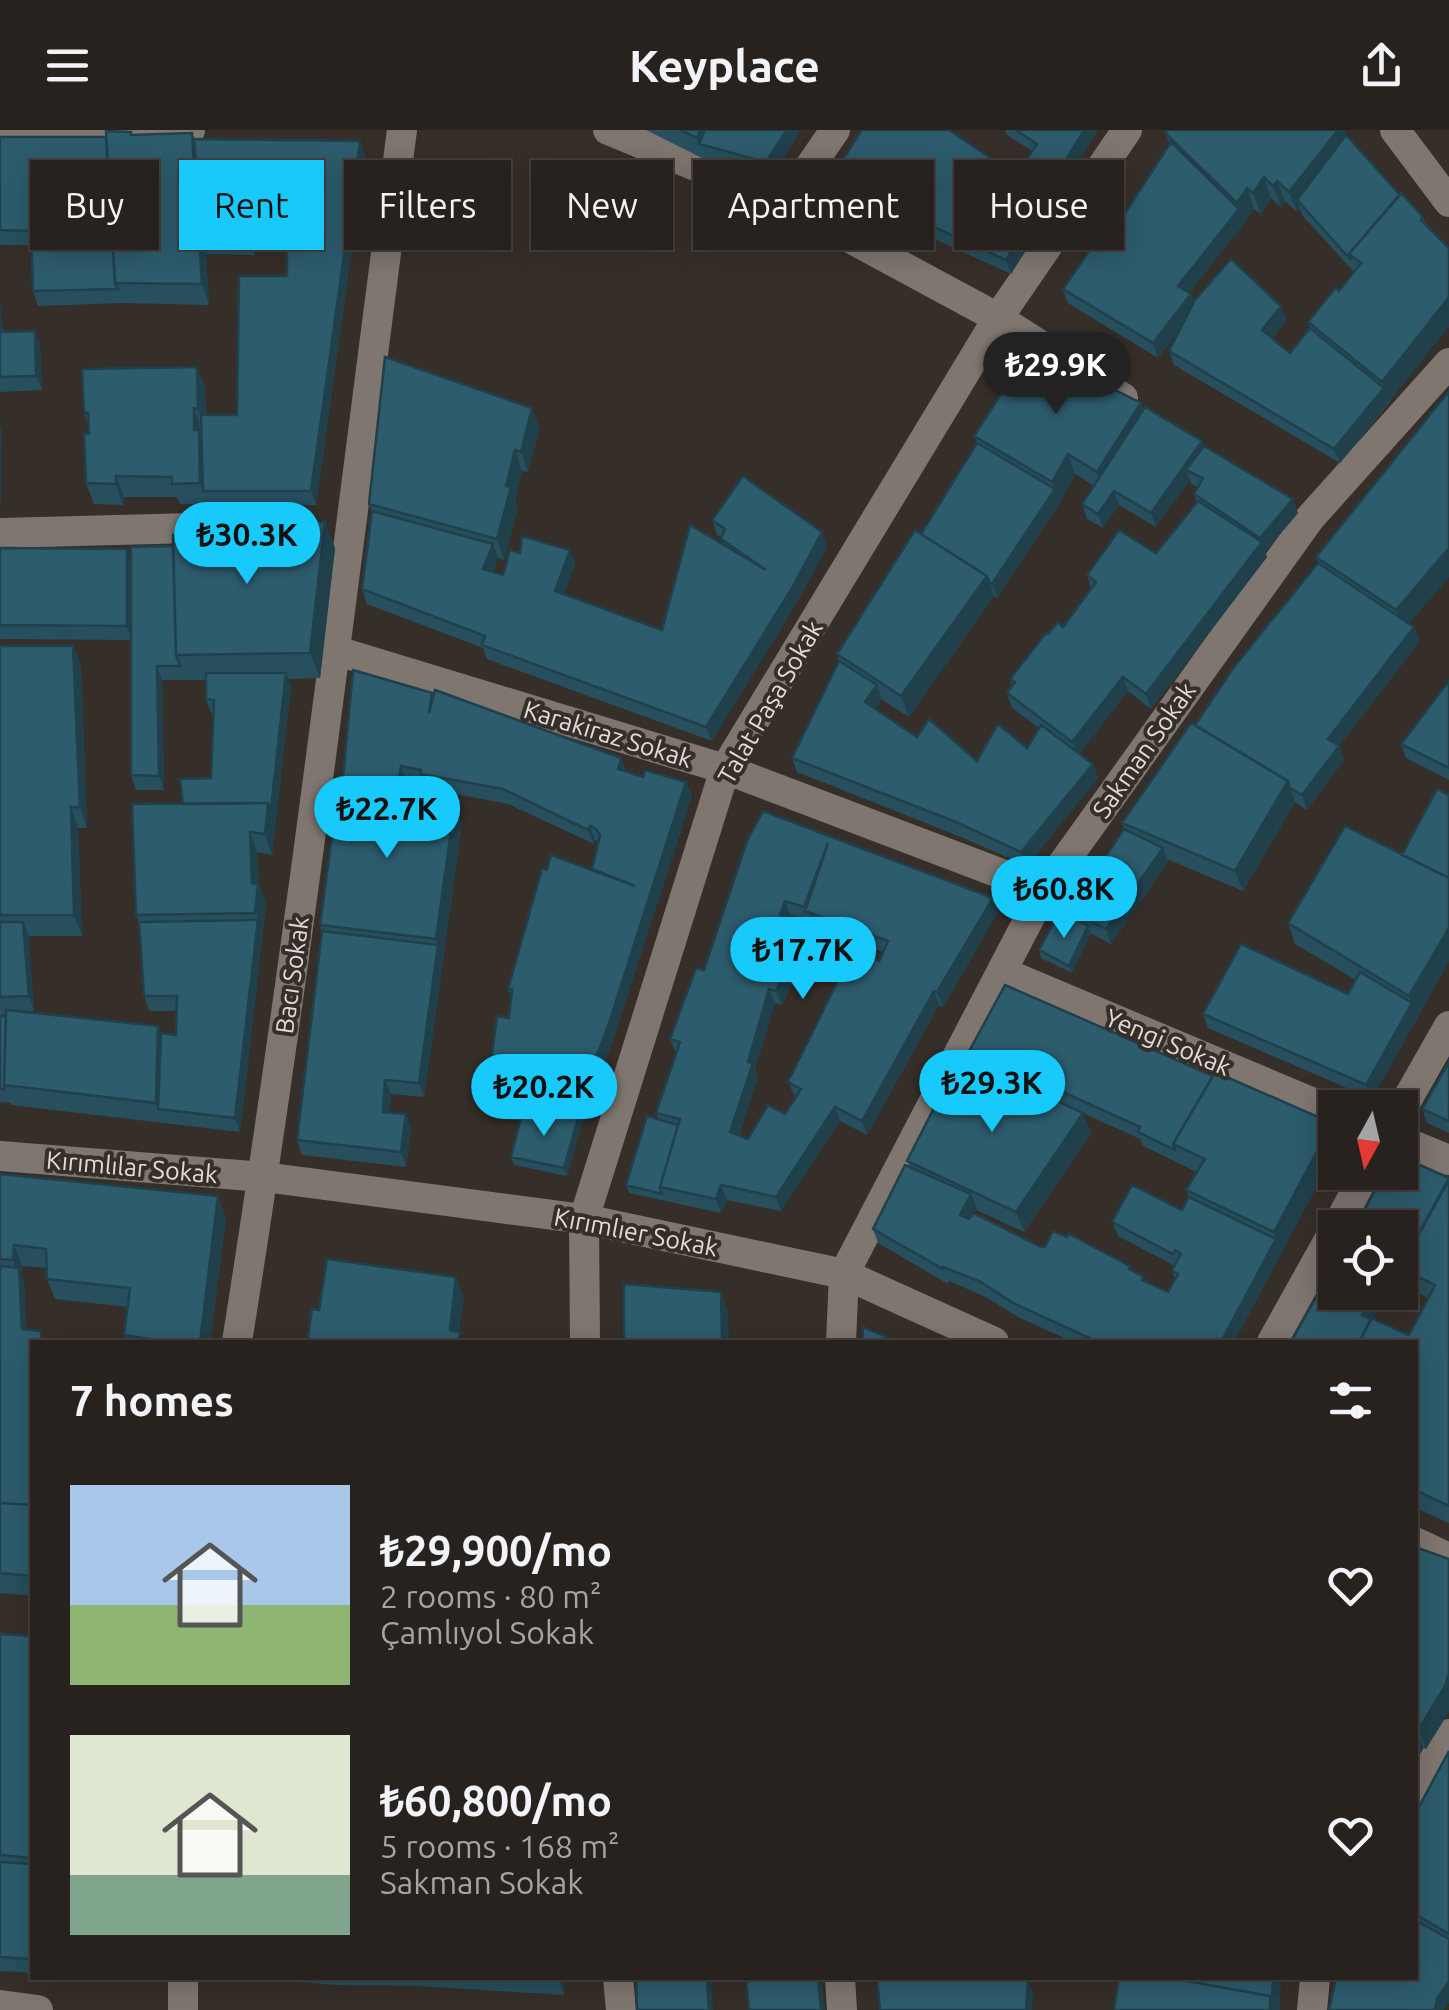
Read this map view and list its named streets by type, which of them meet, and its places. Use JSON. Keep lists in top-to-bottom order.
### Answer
{
  "streets": {
    "street": [
      "Talat Paşa Sokak",
      "Karakiraz Sokak",
      "Sakman Sokak",
      "Bacı Sokak",
      "Yengi Sokak",
      "Kırımlılar Sokak",
      "Kırımlıer Sokak"
    ]
  },
  "crossings": [
    ["Talat Paşa Sokak", "Karakiraz Sokak"],
    ["Talat Paşa Sokak", "Kırımlıer Sokak"],
    ["Karakiraz Sokak", "Sakman Sokak"],
    ["Karakiraz Sokak", "Bacı Sokak"],
    ["Sakman Sokak", "Yengi Sokak"],
    ["Sakman Sokak", "Kırımlıer Sokak"],
    ["Bacı Sokak", "Kırımlılar Sokak"],
    ["Bacı Sokak", "Kırımlıer Sokak"],
    ["Kırımlılar Sokak", "Kırımlıer Sokak"]
  ],
  "north": "bottom",
  "page": {
    "header": "Keyplace",
    "chip": [
      "Buy",
      "Rent",
      "Filters",
      "New",
      "Apartment",
      "House"
    ],
    "price": [
      "₺29.9K",
      "₺30.3K",
      "₺22.7K",
      "₺60.8K",
      "₺17.7K",
      "₺29.3K",
      "₺20.2K"
    ],
    "heading": "7 homes",
    "list": [
      {
        "name": "₺29,900/mo",
        "note": "2 rooms · 80 m² · Çamlıyol Sokak"
      },
      {
        "name": "₺60,800/mo",
        "note": "5 rooms · 168 m² · Sakman Sokak"
      }
    ]
  }
}
